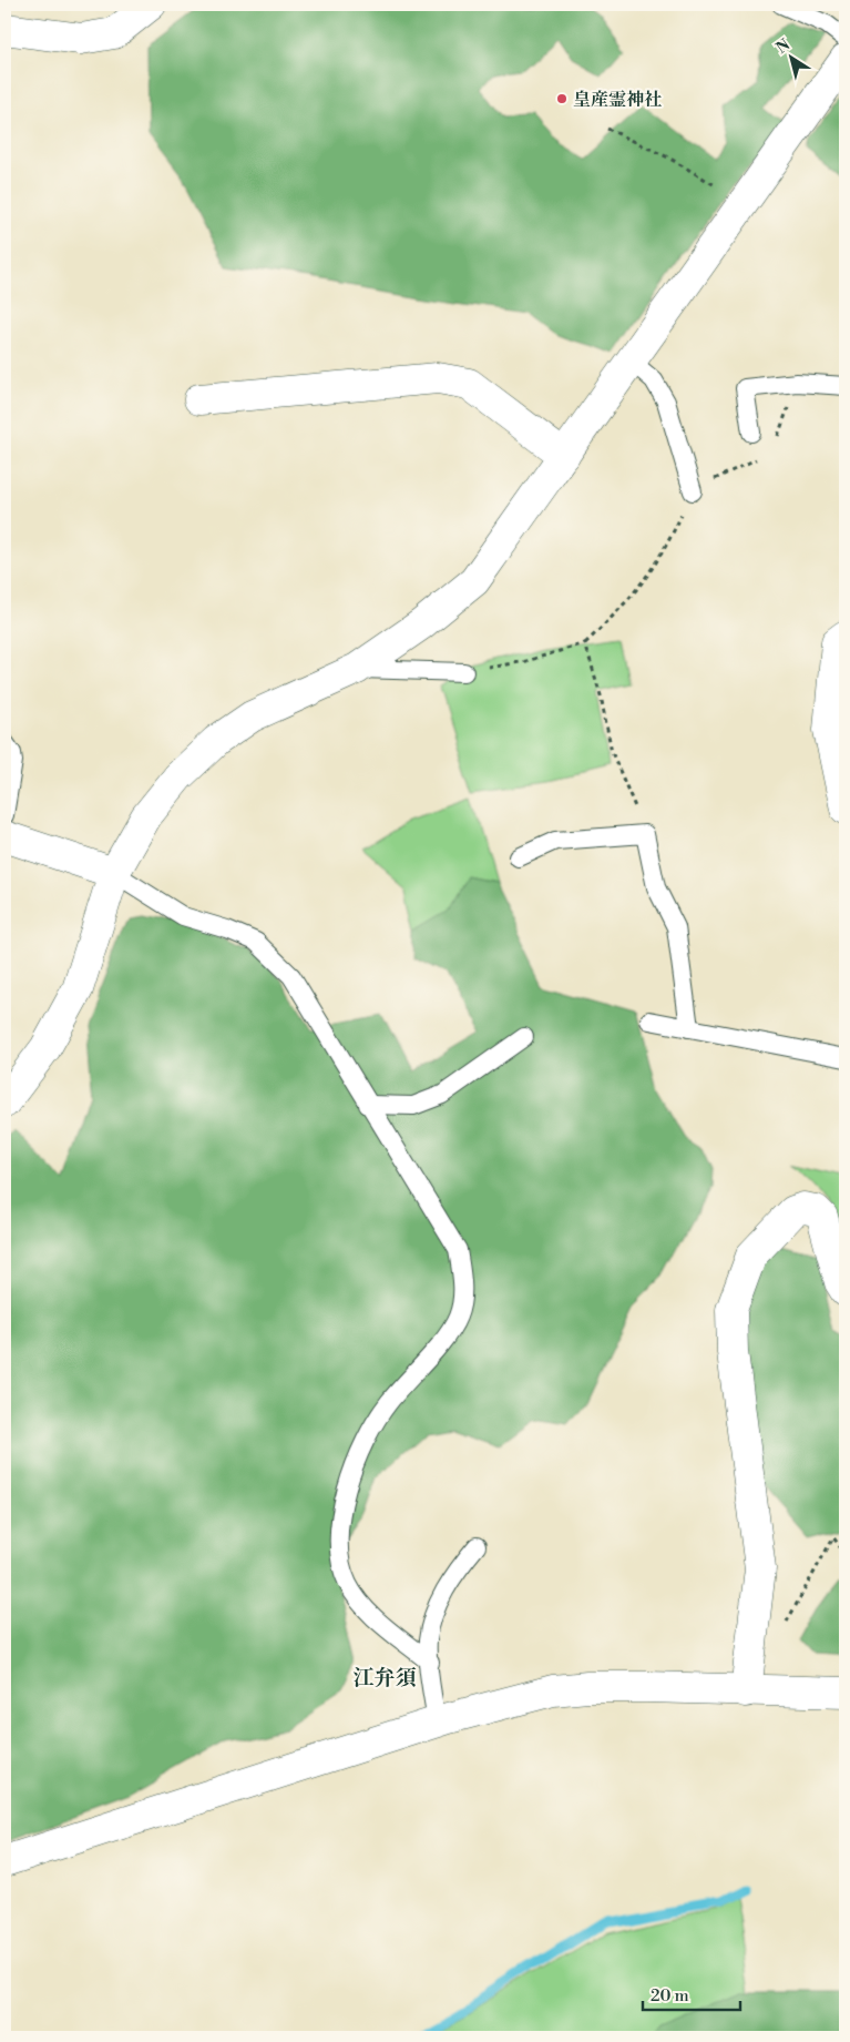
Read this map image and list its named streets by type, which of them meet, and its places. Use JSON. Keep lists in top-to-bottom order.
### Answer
{
  "districts": ["江弁須"],
  "places": ["皇産霊神社"],
  "scale_bar": "20 m",
  "north": "top left"
}
